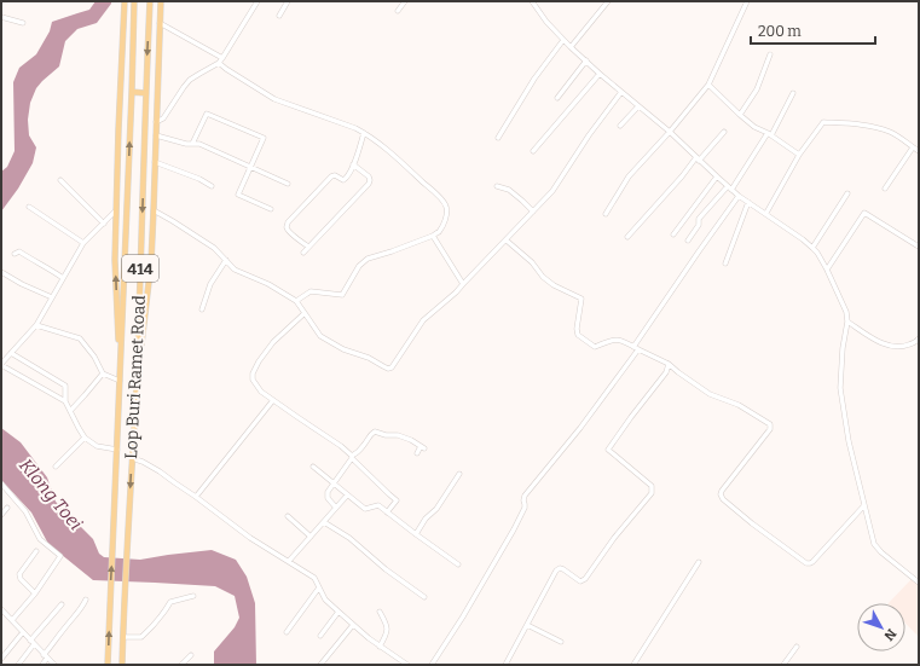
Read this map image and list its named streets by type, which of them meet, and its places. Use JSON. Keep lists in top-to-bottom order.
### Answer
{
  "streets": {
    "main road": ["414", "Lop Buri Ramet Road"]
  },
  "crossings": [
    ["414", "Lop Buri Ramet Road"]
  ],
  "water": ["Klong Toei"],
  "scale_bar": "200 m",
  "north": "bottom right"
}
